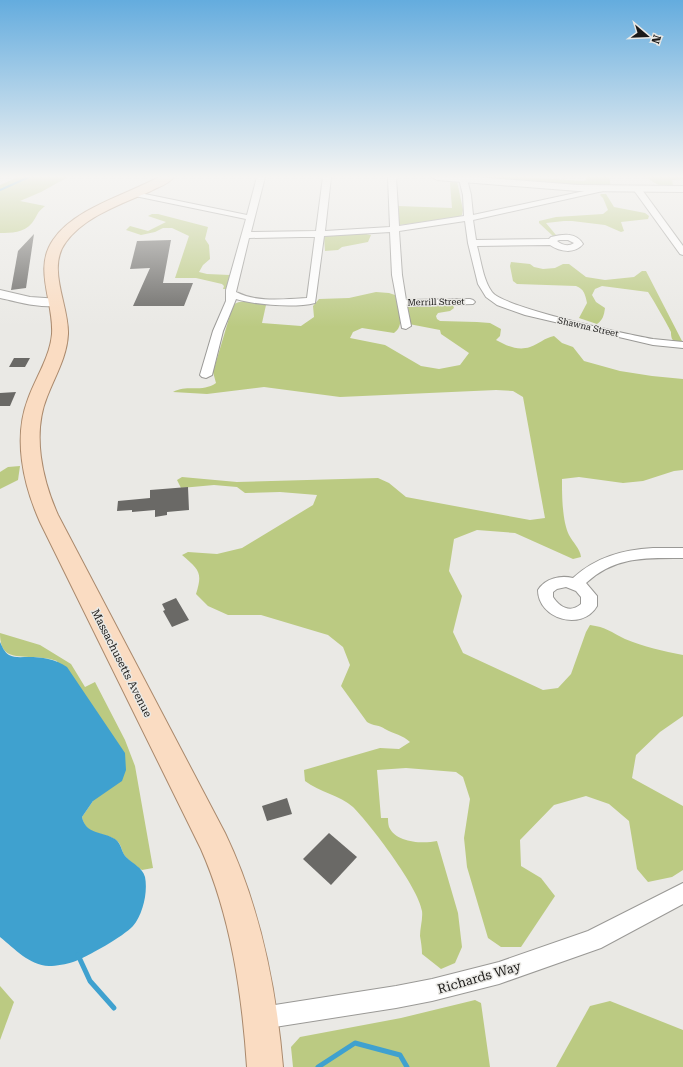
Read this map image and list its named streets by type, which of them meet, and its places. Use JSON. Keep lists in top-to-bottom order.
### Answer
{
  "streets": {
    "main road": ["Massachusetts Avenue"],
    "street": ["Merrill Street", "Shawna Street", "Richards Way"]
  },
  "crossings": [
    ["Massachusetts Avenue", "Richards Way"]
  ],
  "north": "right"
}
